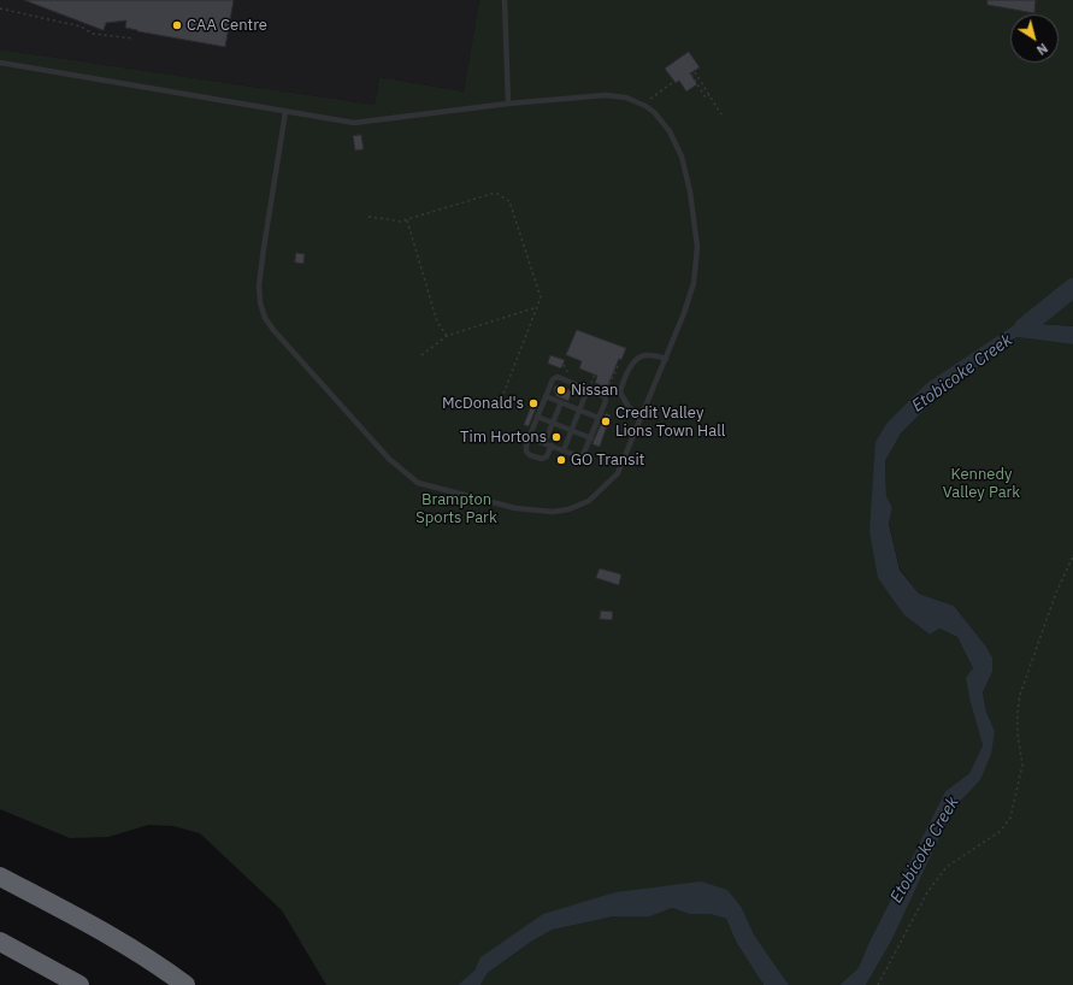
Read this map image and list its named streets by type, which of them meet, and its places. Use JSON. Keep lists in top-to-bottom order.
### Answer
{
  "water": ["Etobicoke Creek"],
  "parks": ["Kennedy Valley Park", "Brampton Sports Park"],
  "places": [
    "CAA Centre",
    "Nissan",
    "McDonald's",
    "Credit Valley Lions Town Hall",
    "Tim Hortons",
    "GO Transit"
  ],
  "north": "bottom right"
}
